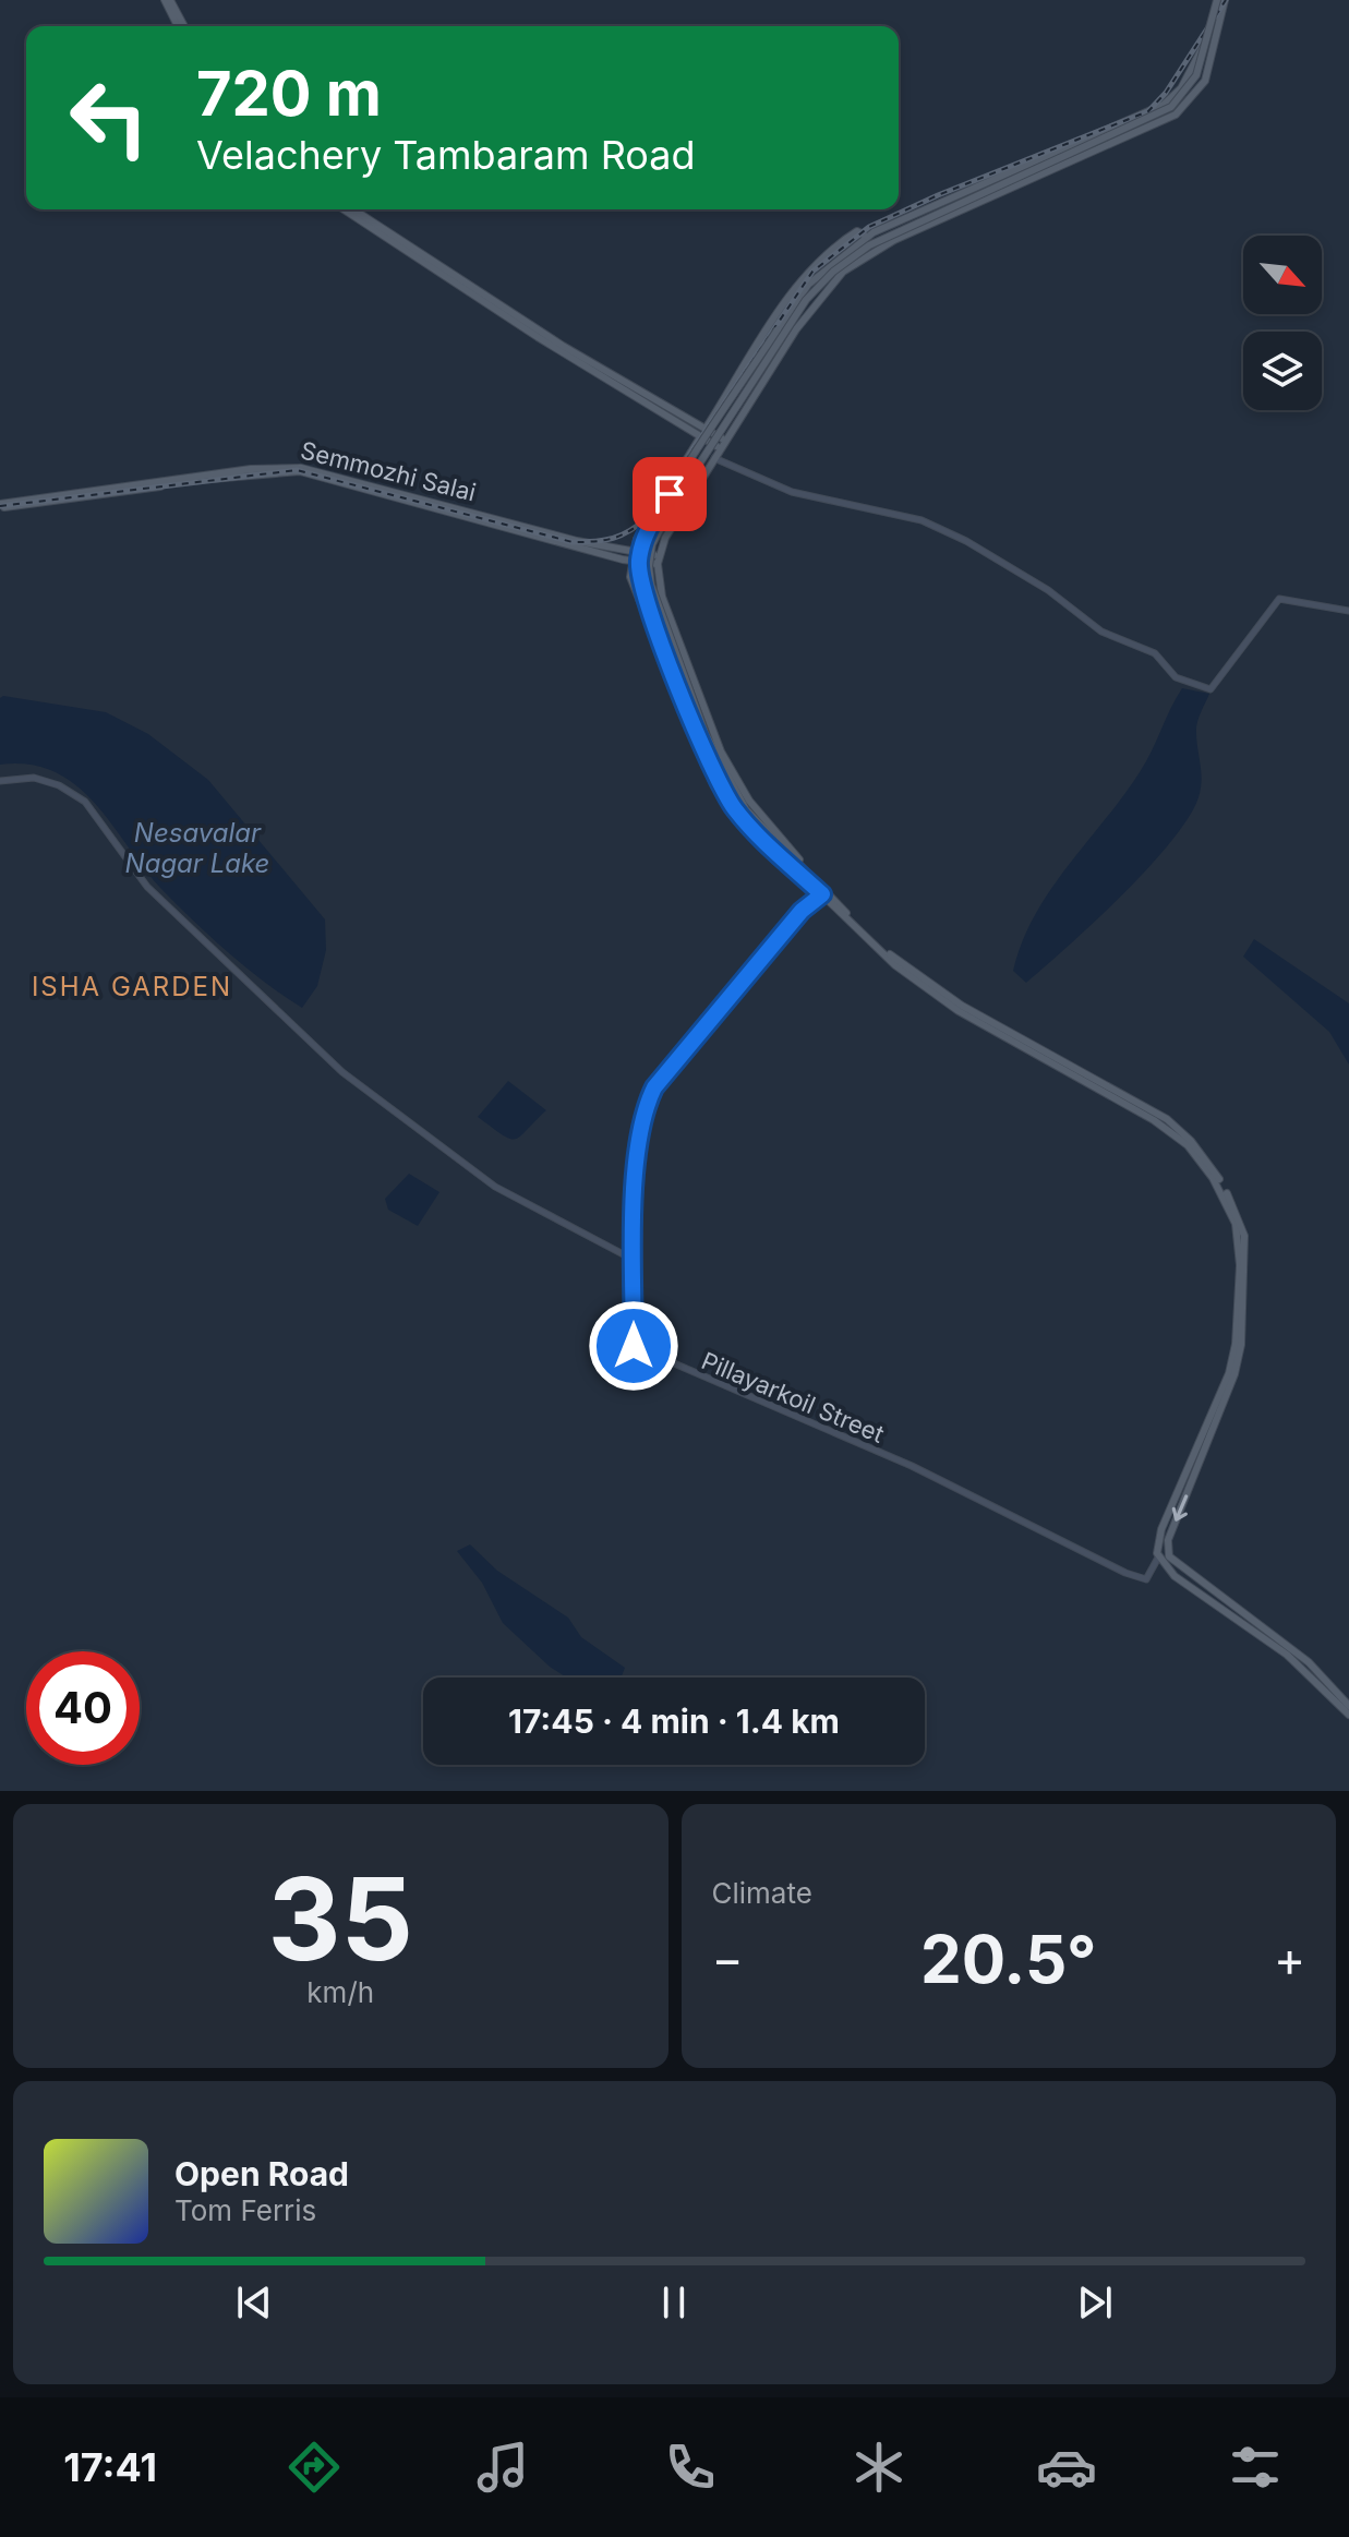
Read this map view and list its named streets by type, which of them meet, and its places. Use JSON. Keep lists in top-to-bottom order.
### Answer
{
  "streets": {
    "main road": ["Semmozhi Salai"],
    "street": ["Pillayarkoil Street"]
  },
  "districts": ["ISHA GARDEN"],
  "water": ["Nesavalar Nagar Lake"],
  "north": "bottom right",
  "page": {
    "turn": ["720 m", "Velachery Tambaram Road"],
    "limit": "40",
    "trip": "17:45 · 4 min · 1.4 km",
    "tile": [
      ["35", "km/h"],
      "Climate"
    ],
    "heat": ["−", "20.5°", "+"],
    "song": ["Open Road", "Tom Ferris"],
    "tabs": "17:41"
  }
}
